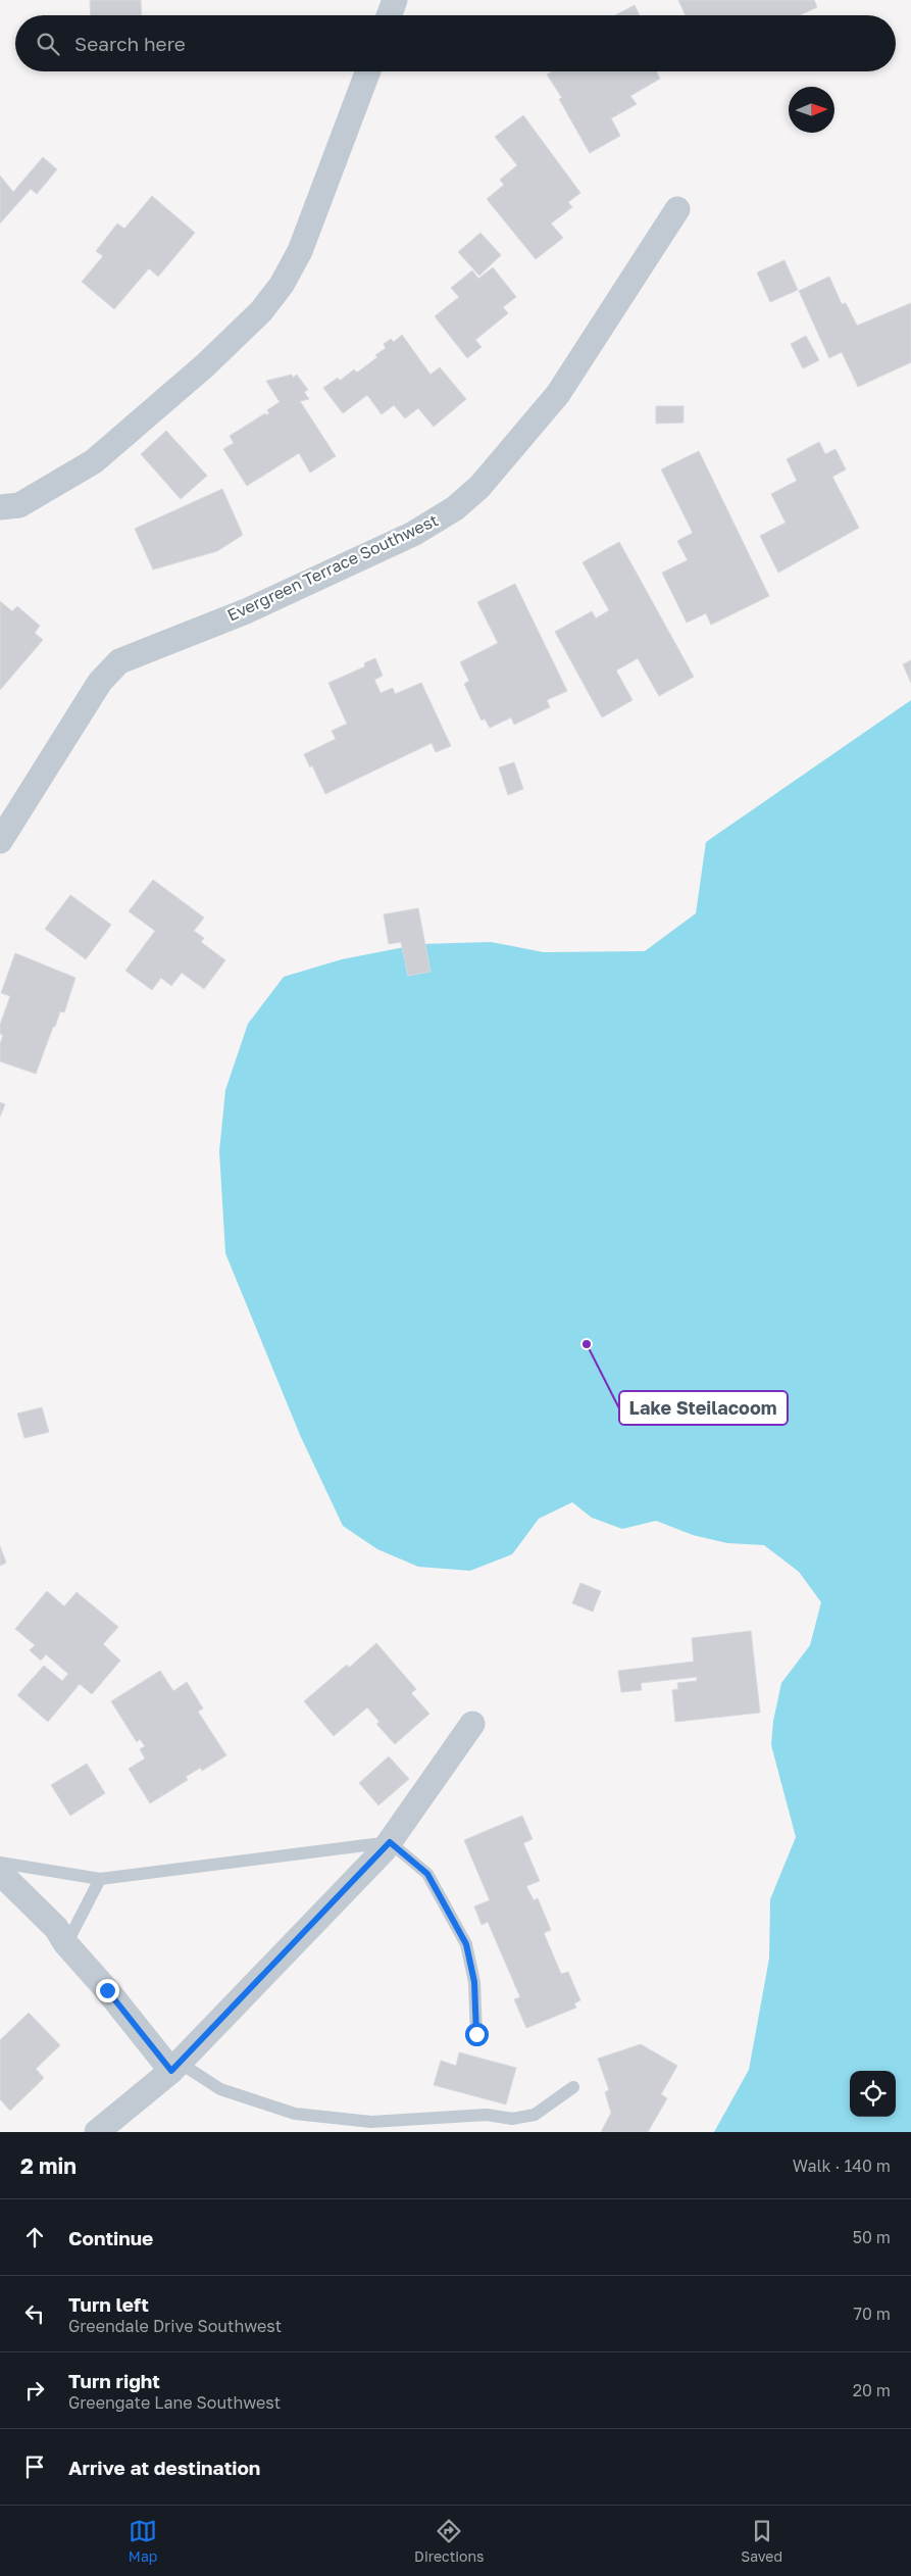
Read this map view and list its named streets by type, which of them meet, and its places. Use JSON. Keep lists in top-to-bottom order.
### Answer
{
  "streets": {
    "street": ["Evergreen Terrace Southwest"]
  },
  "places": ["Lake Steilacoom"],
  "north": "right",
  "page": {
    "search": "Search here",
    "heading": ["2 min", "Walk · 140 m"],
    "list": [
      ["Continue", "50 m"],
      ["Turn left", "Greendale Drive Southwest", "70 m"],
      ["Turn right", "Greengate Lane Southwest", "20 m"],
      "Arrive at destination"
    ],
    "nav": ["Map", "Directions", "Saved"]
  }
}
